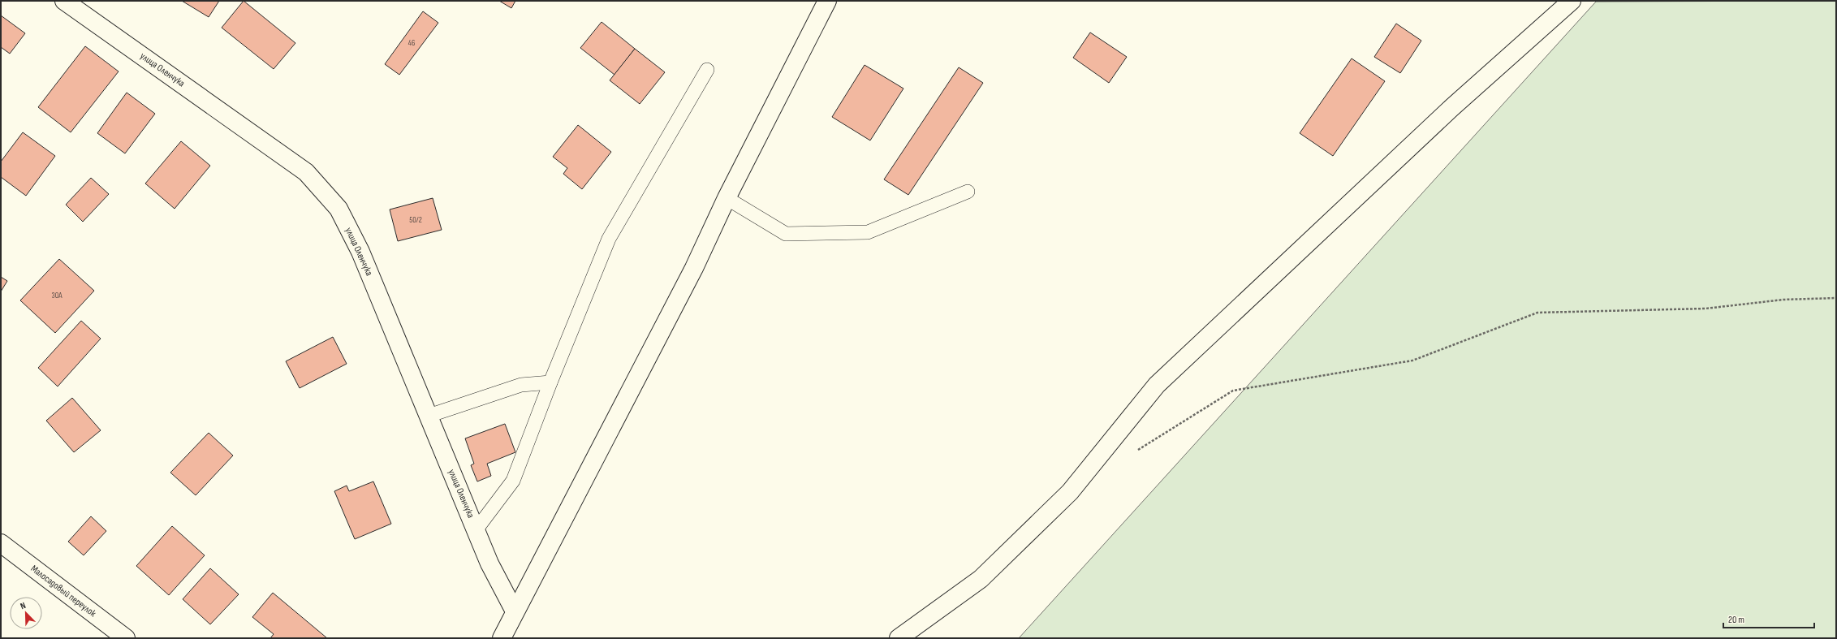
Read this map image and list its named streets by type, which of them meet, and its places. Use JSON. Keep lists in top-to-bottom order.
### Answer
{
  "streets": {
    "street": ["улица Оленчука", "Малосадовый переулок"]
  },
  "house_numbers": ["46", "50/2", "30А"],
  "scale_bar": "20 m",
  "north": "top left"
}
